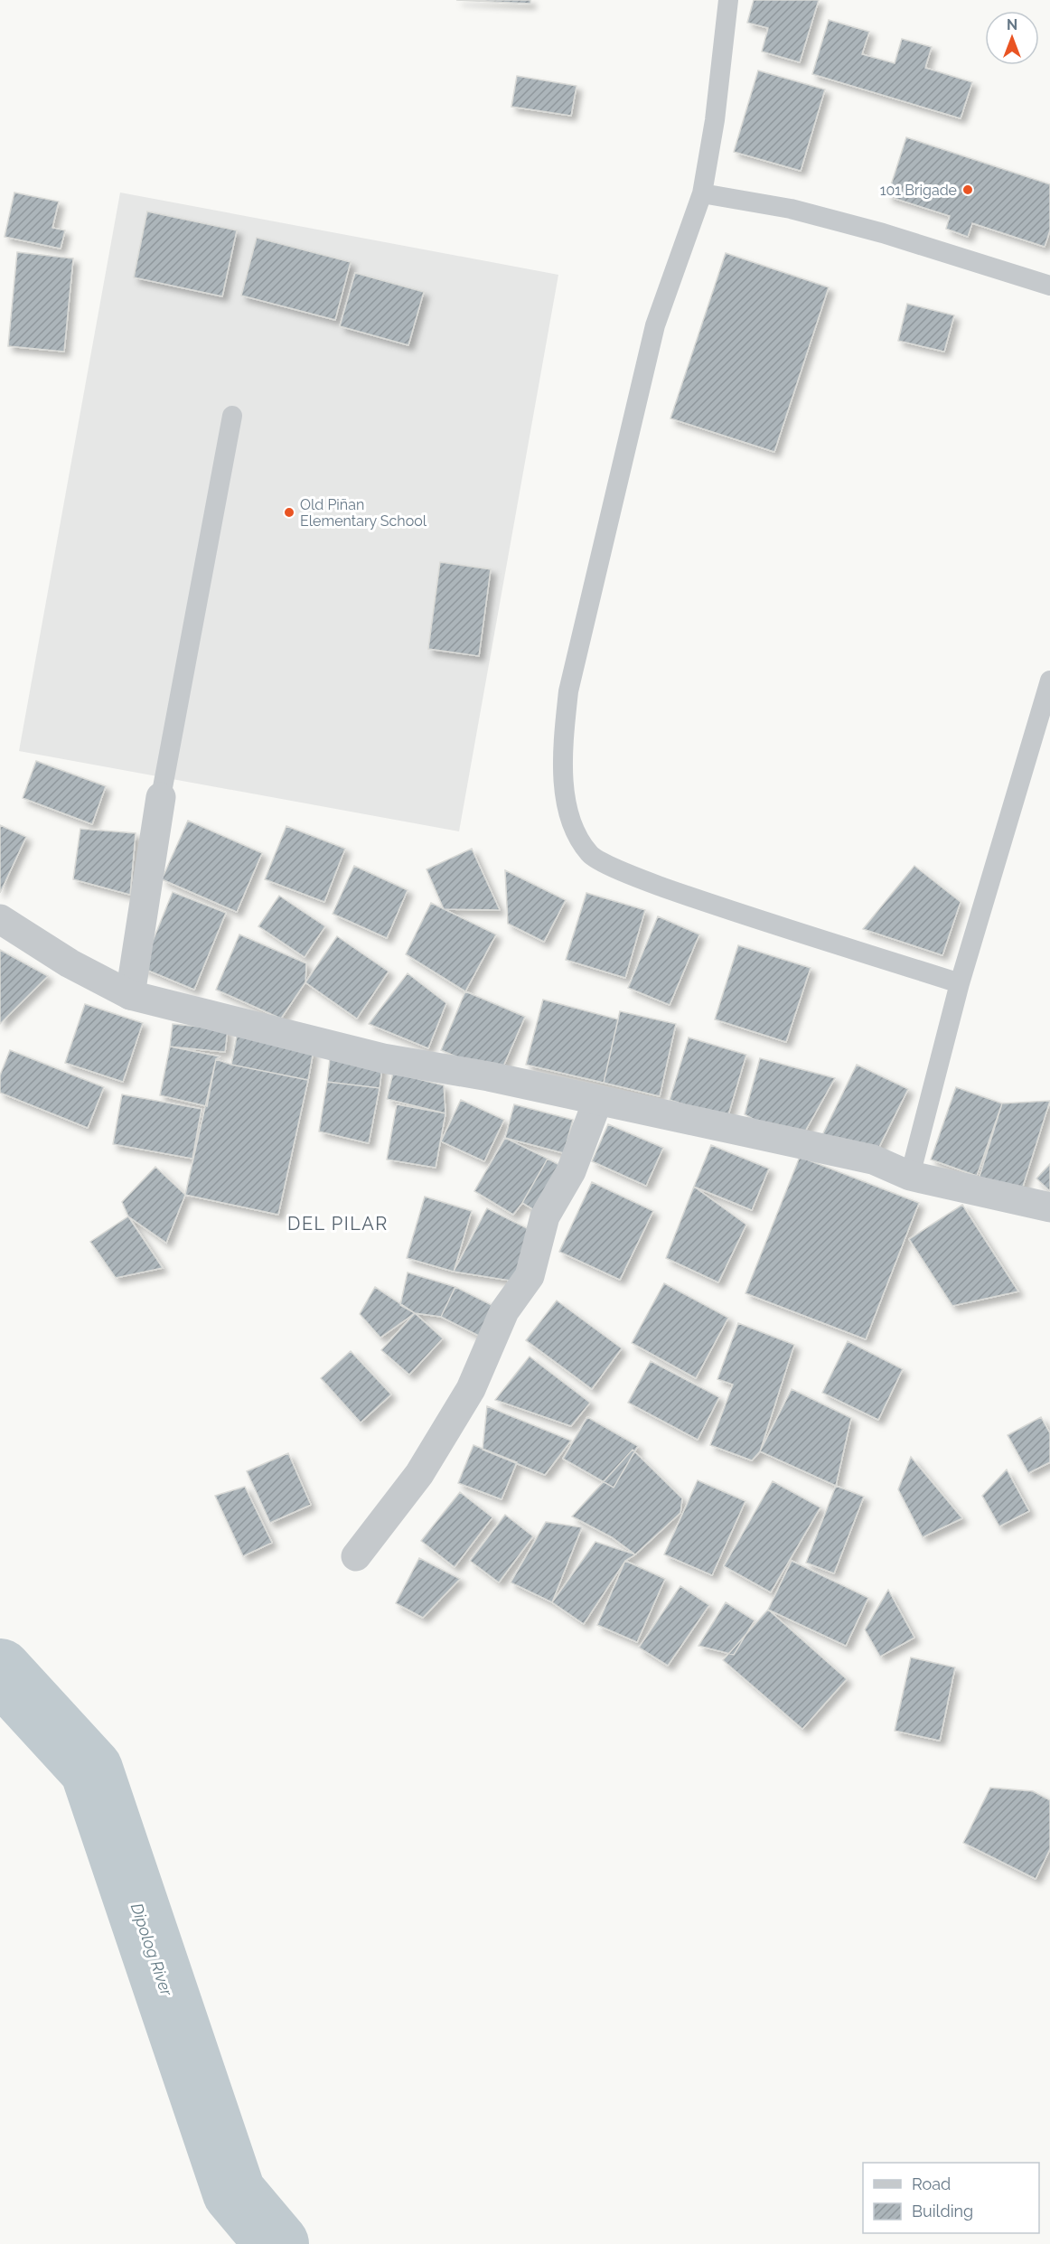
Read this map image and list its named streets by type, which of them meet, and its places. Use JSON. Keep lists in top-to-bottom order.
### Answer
{
  "districts": ["DEL PILAR"],
  "water": ["Dipolog River"],
  "places": ["101 Brigade", "Old Piñan Elementary School"],
  "legend": ["Road", "Building"],
  "north": "top"
}
